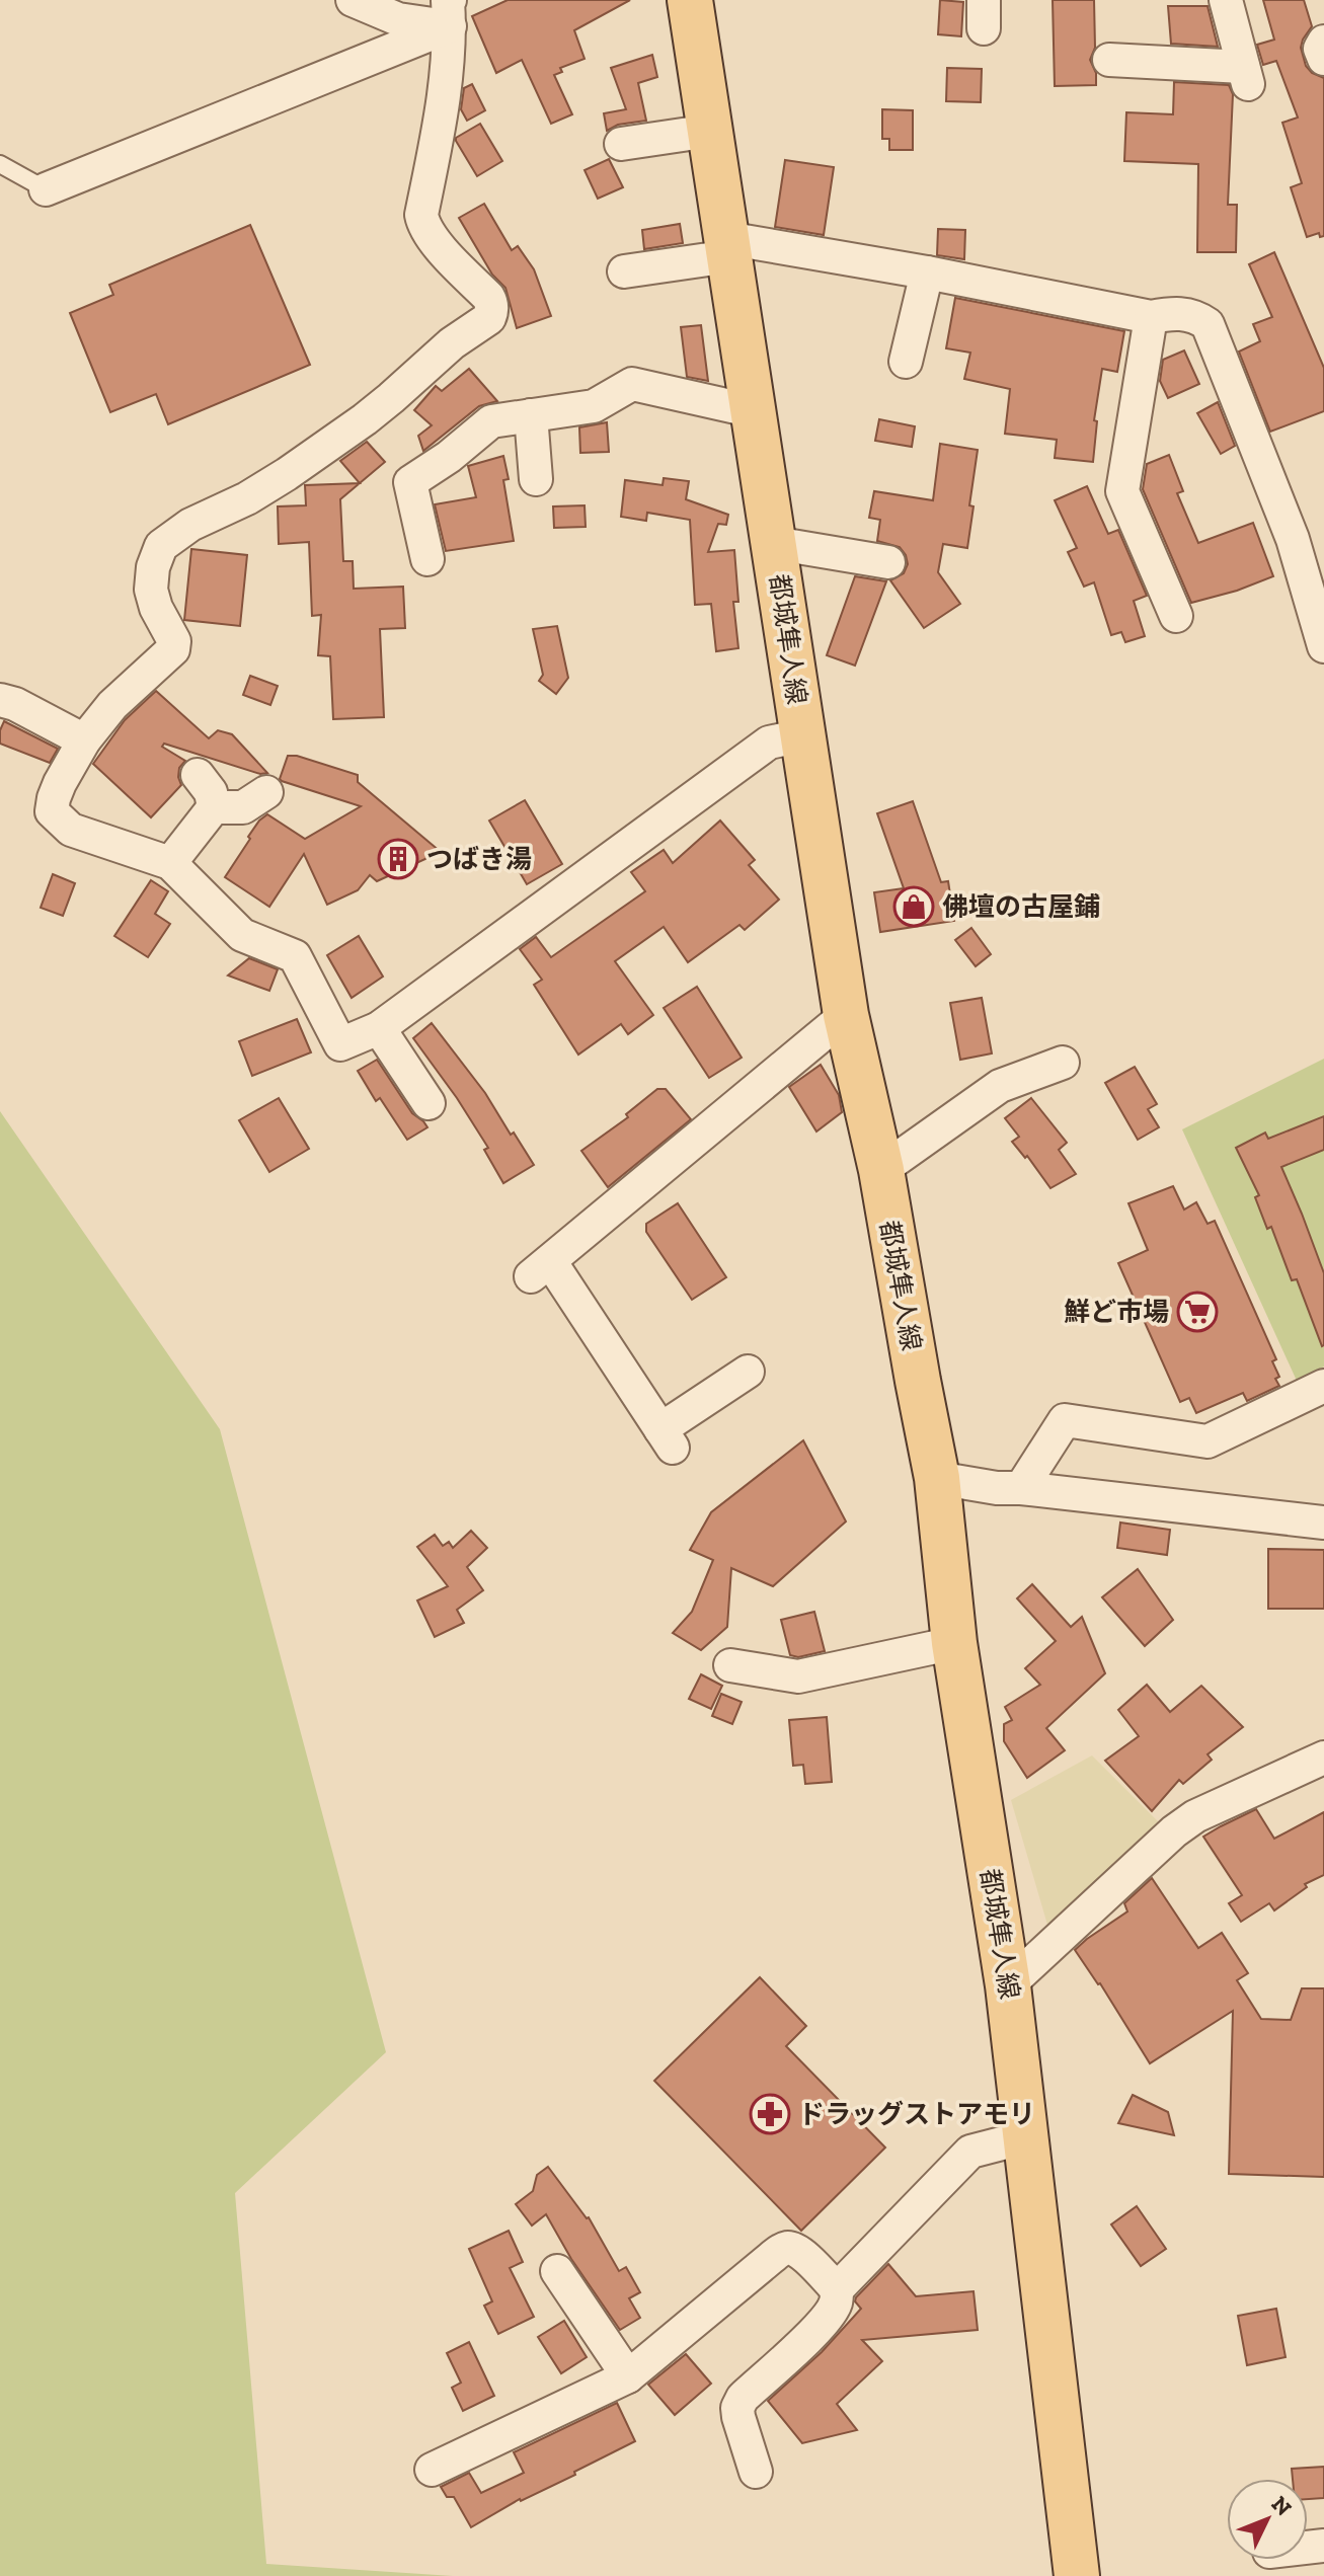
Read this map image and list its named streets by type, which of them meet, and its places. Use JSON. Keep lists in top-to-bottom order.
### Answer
{
  "streets": {
    "main road": ["都城隼人線"]
  },
  "places": {
    "building": ["つばき湯"],
    "shop": ["佛壇の古屋鋪"],
    "supermarket": ["鮮ど市場"],
    "pharmacy": ["ドラッグストアモリ"]
  },
  "north": "top right"
}
